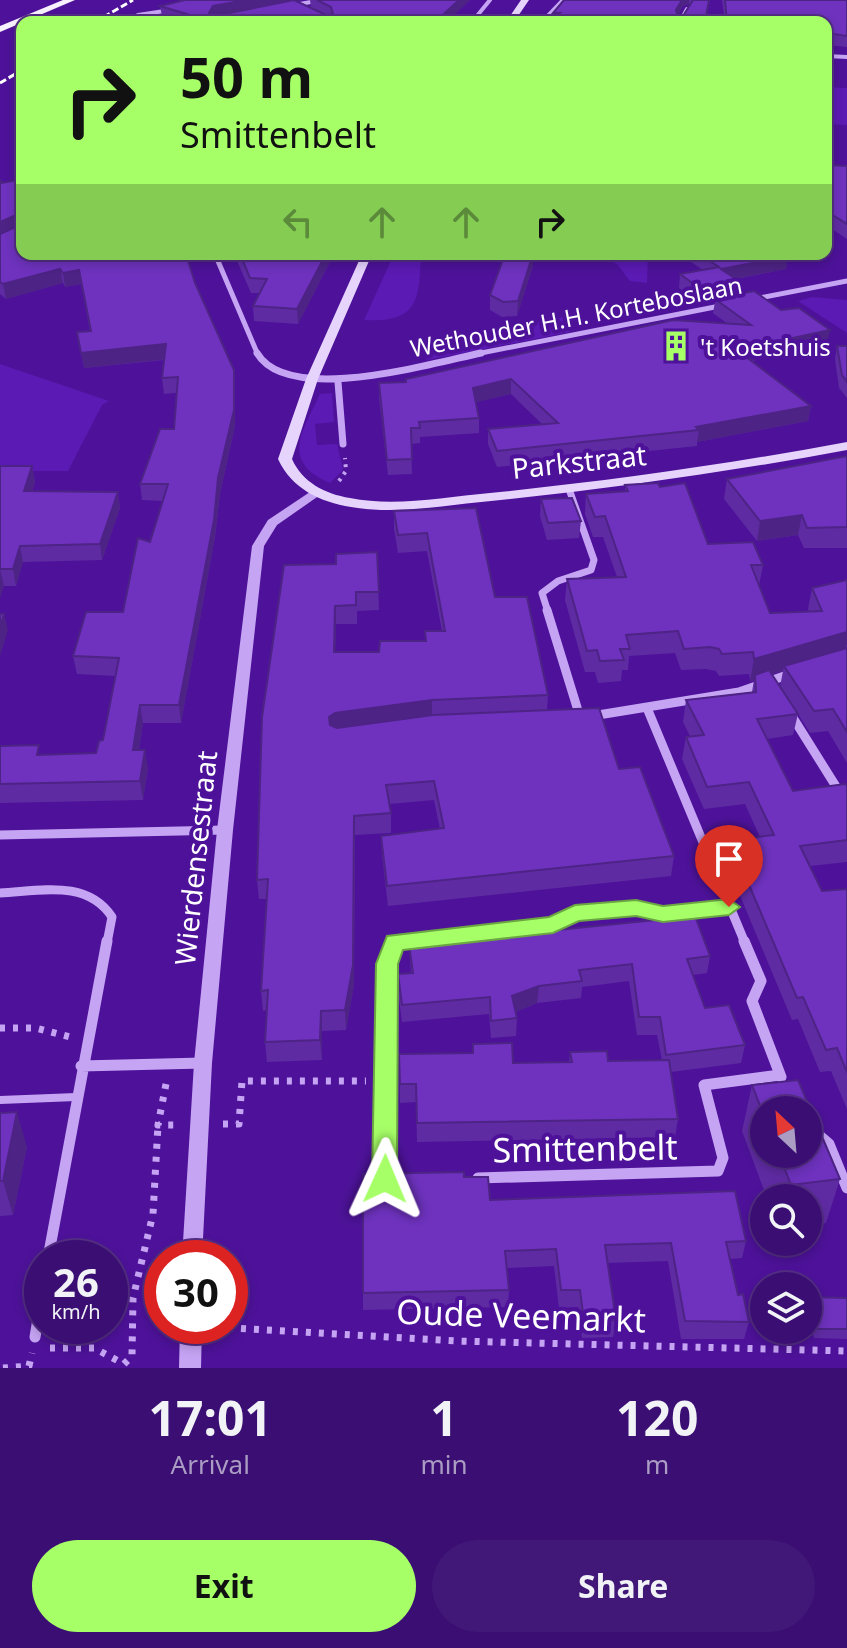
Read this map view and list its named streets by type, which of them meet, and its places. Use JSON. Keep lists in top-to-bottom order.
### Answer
{
  "streets": {
    "main road": ["Parkstraat"],
    "street": ["Wethouder H.H. Korteboslaan", "Wierdensestraat", "Smittenbelt"],
    "path": ["Oude Veemarkt"]
  },
  "crossings": [
    ["Parkstraat", "Wierdensestraat"]
  ],
  "places": {
    "building": ["'t Koetshuis"]
  },
  "north": "top left",
  "page": {
    "turn": ["50 m", "Smittenbelt"],
    "speed": "26 km/h",
    "limit": "30",
    "eta": [
      "17:01",
      "Arrival",
      "1",
      "min",
      "120",
      "m"
    ],
    "buttons": ["Exit", "Share"]
  }
}
